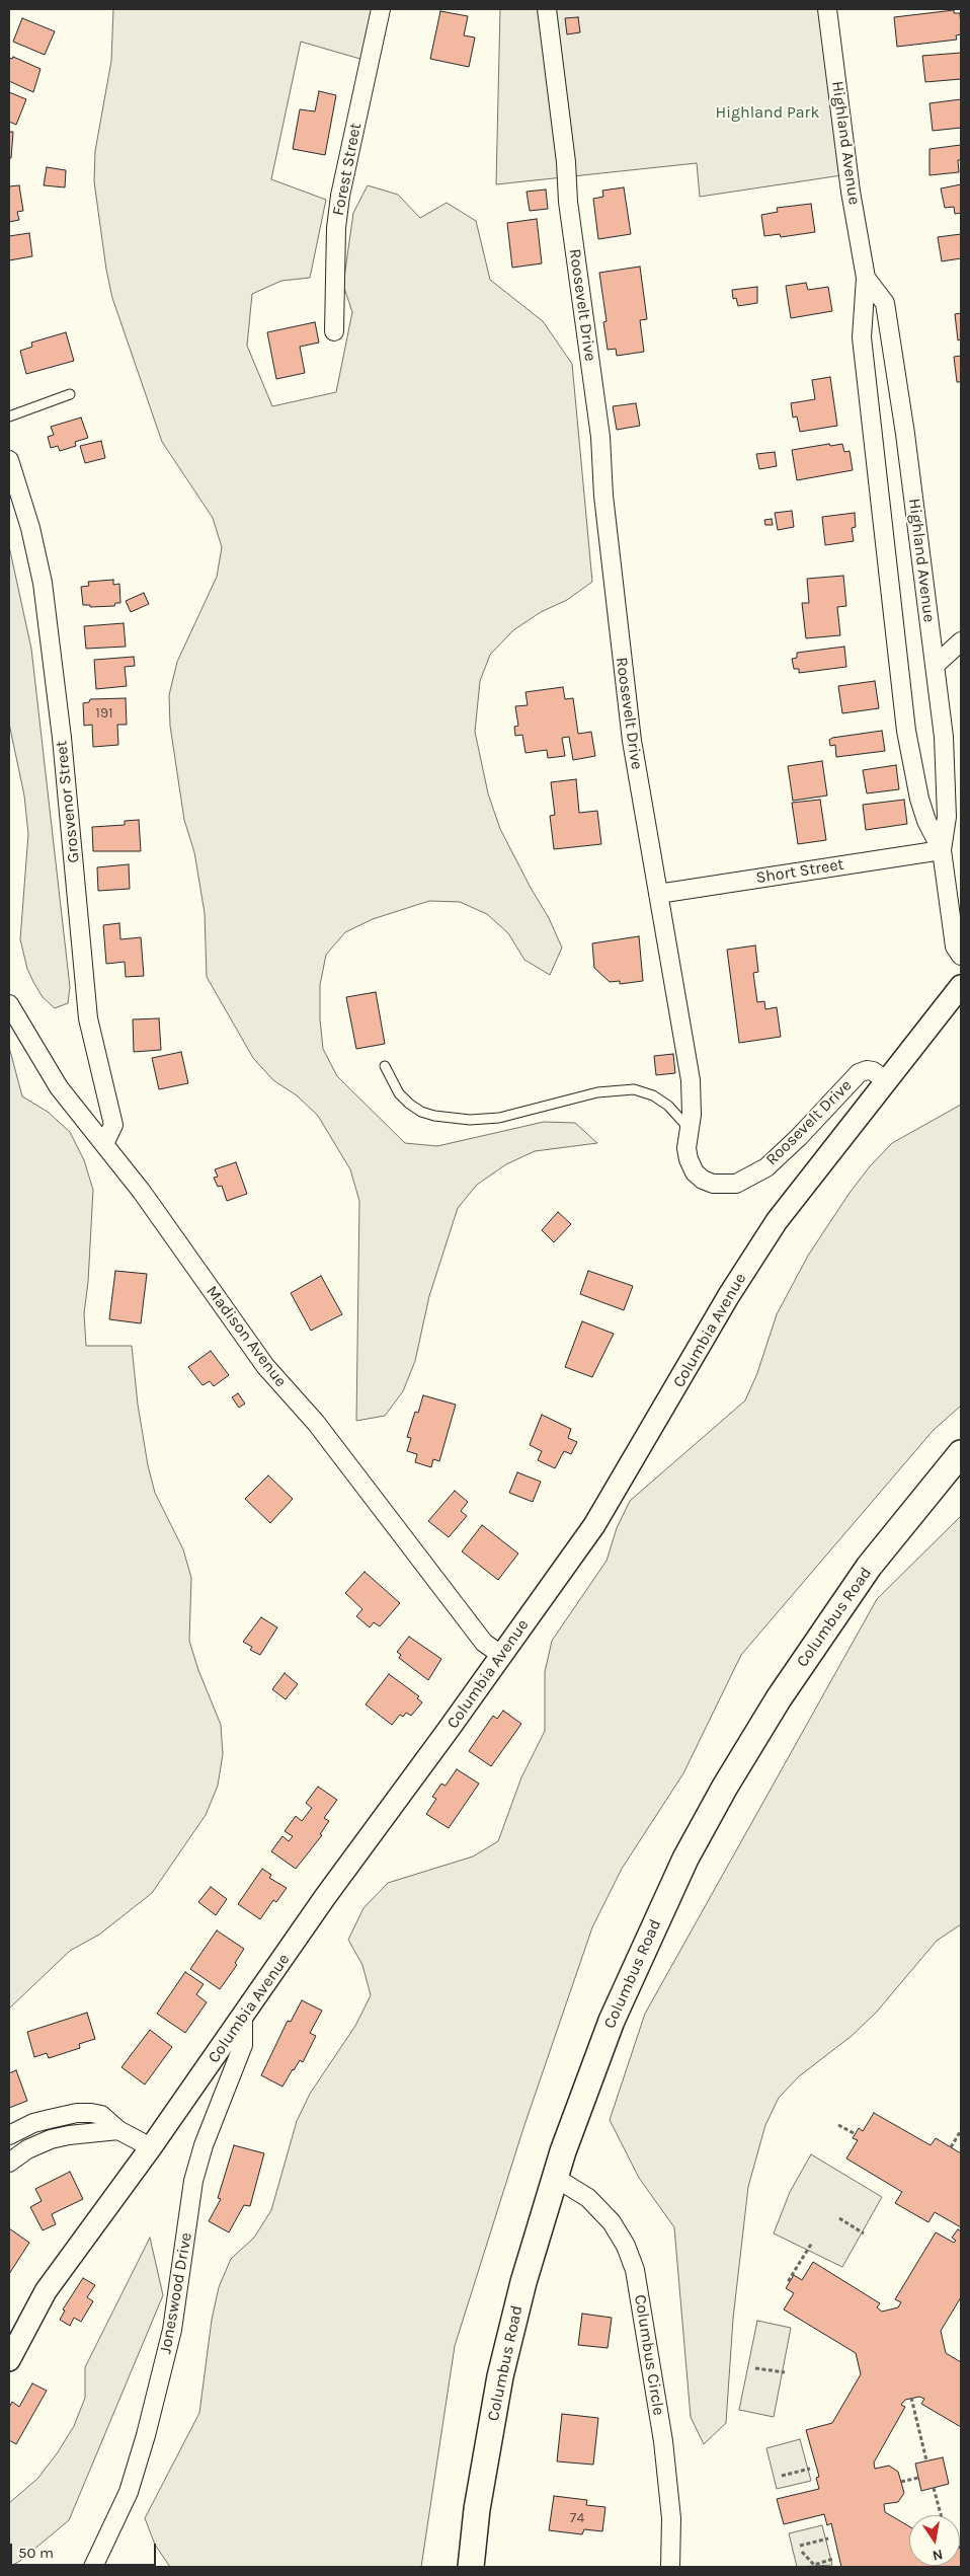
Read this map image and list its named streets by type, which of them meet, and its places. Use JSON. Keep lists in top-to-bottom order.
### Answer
{
  "streets": {
    "main road": ["Columbus Road"],
    "street": [
      "Highland Avenue",
      "Forest Street",
      "Roosevelt Drive",
      "Grosvenor Street",
      "Short Street",
      "Columbia Avenue",
      "Madison Avenue",
      "Joneswood Drive",
      "Columbus Circle"
    ]
  },
  "crossings": [
    ["Highland Avenue", "Short Street"],
    ["Roosevelt Drive", "Short Street"],
    ["Roosevelt Drive", "Columbia Avenue"],
    ["Grosvenor Street", "Madison Avenue"],
    ["Columbia Avenue", "Madison Avenue"],
    ["Columbia Avenue", "Joneswood Drive"],
    ["Columbus Road", "Columbus Circle"]
  ],
  "parks": ["Highland Park"],
  "house_numbers": ["191", "74"],
  "scale_bar": "50 m",
  "north": "bottom"
}
